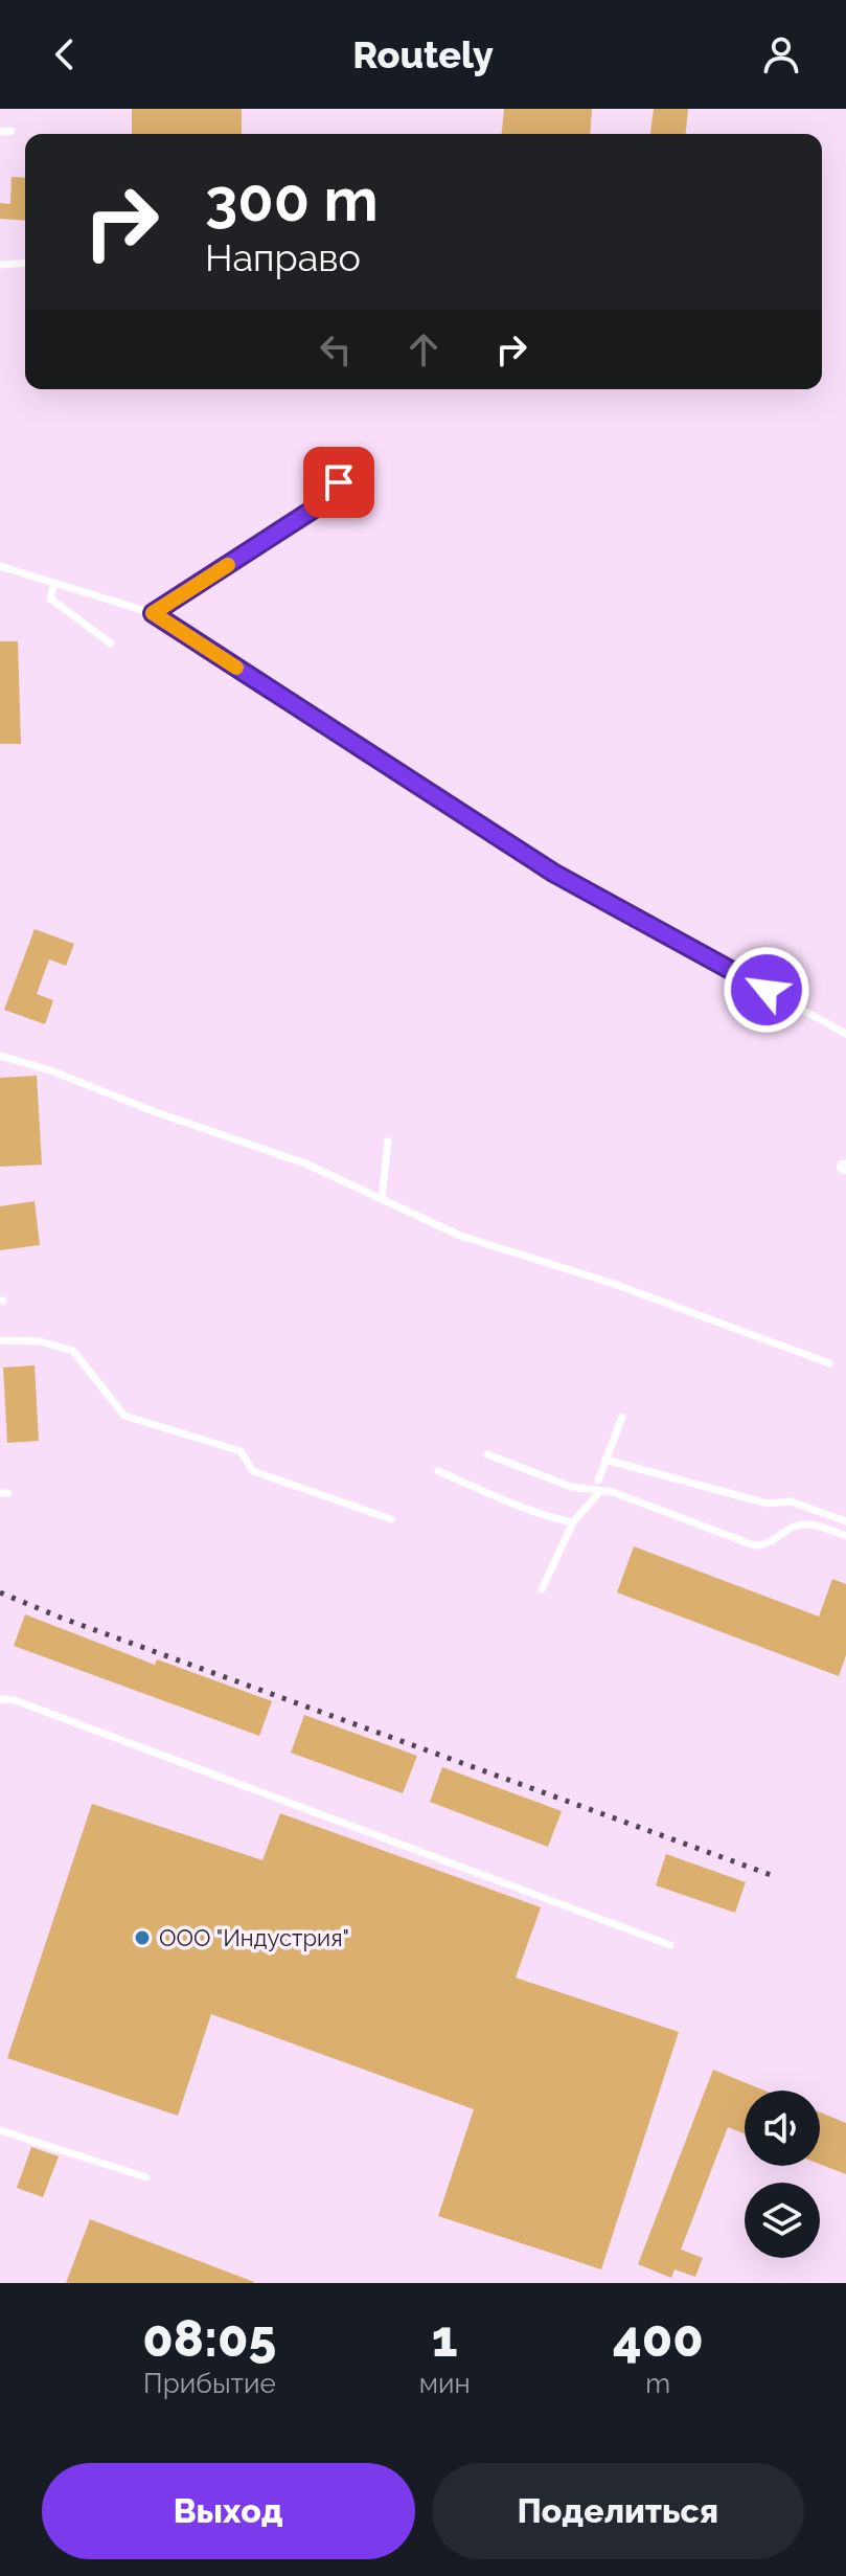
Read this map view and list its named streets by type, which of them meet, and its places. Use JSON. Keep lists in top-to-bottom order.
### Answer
{
  "places": ["ООО \"Индустрия\""],
  "page": {
    "header": "Routely",
    "turn": ["300 m", "Направо"],
    "eta": [
      "08:05",
      "Прибытие",
      "1",
      "мин",
      "400",
      "m"
    ],
    "buttons": ["Выход", "Поделиться"]
  }
}
